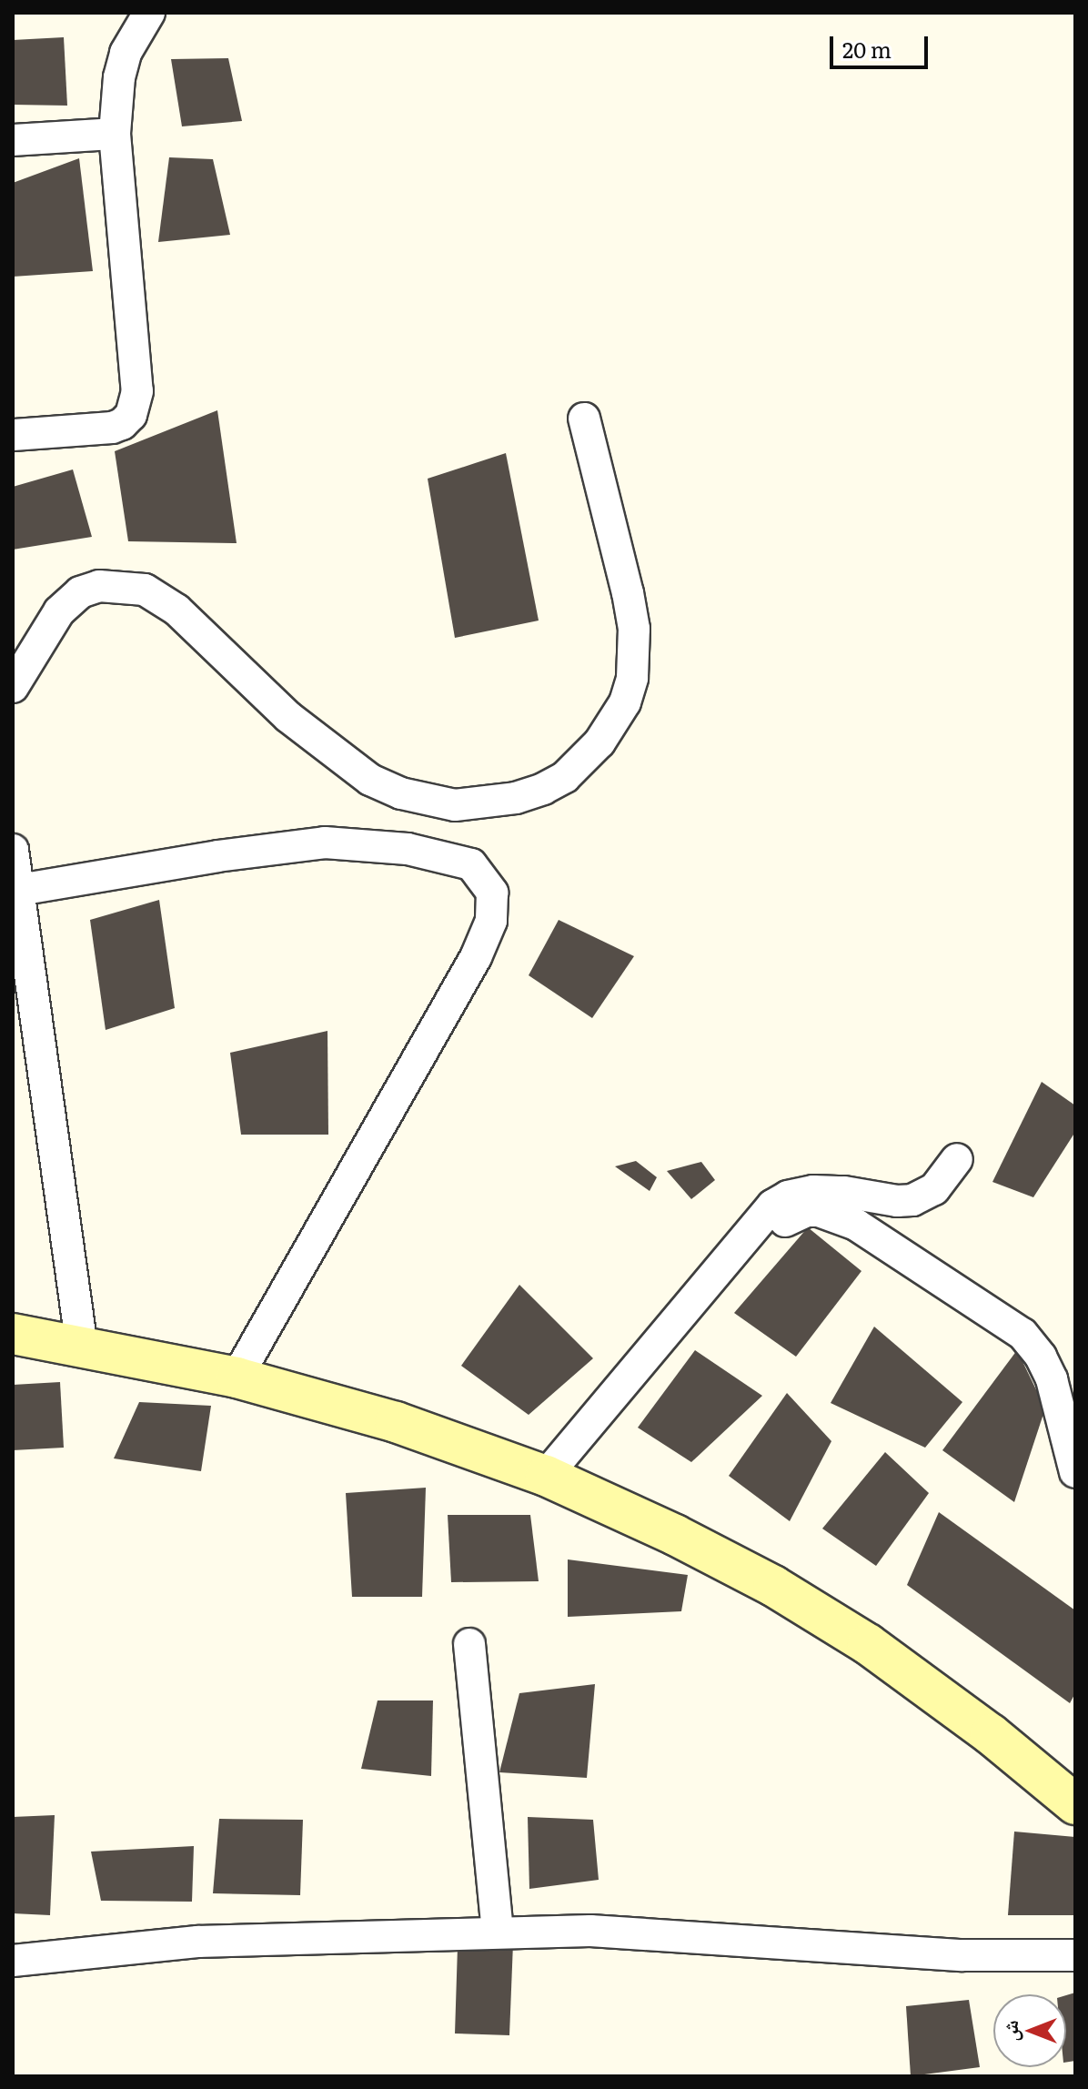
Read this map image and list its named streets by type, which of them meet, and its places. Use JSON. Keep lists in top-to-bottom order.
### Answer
{
  "scale_bar": "20 m",
  "north": "left"
}
